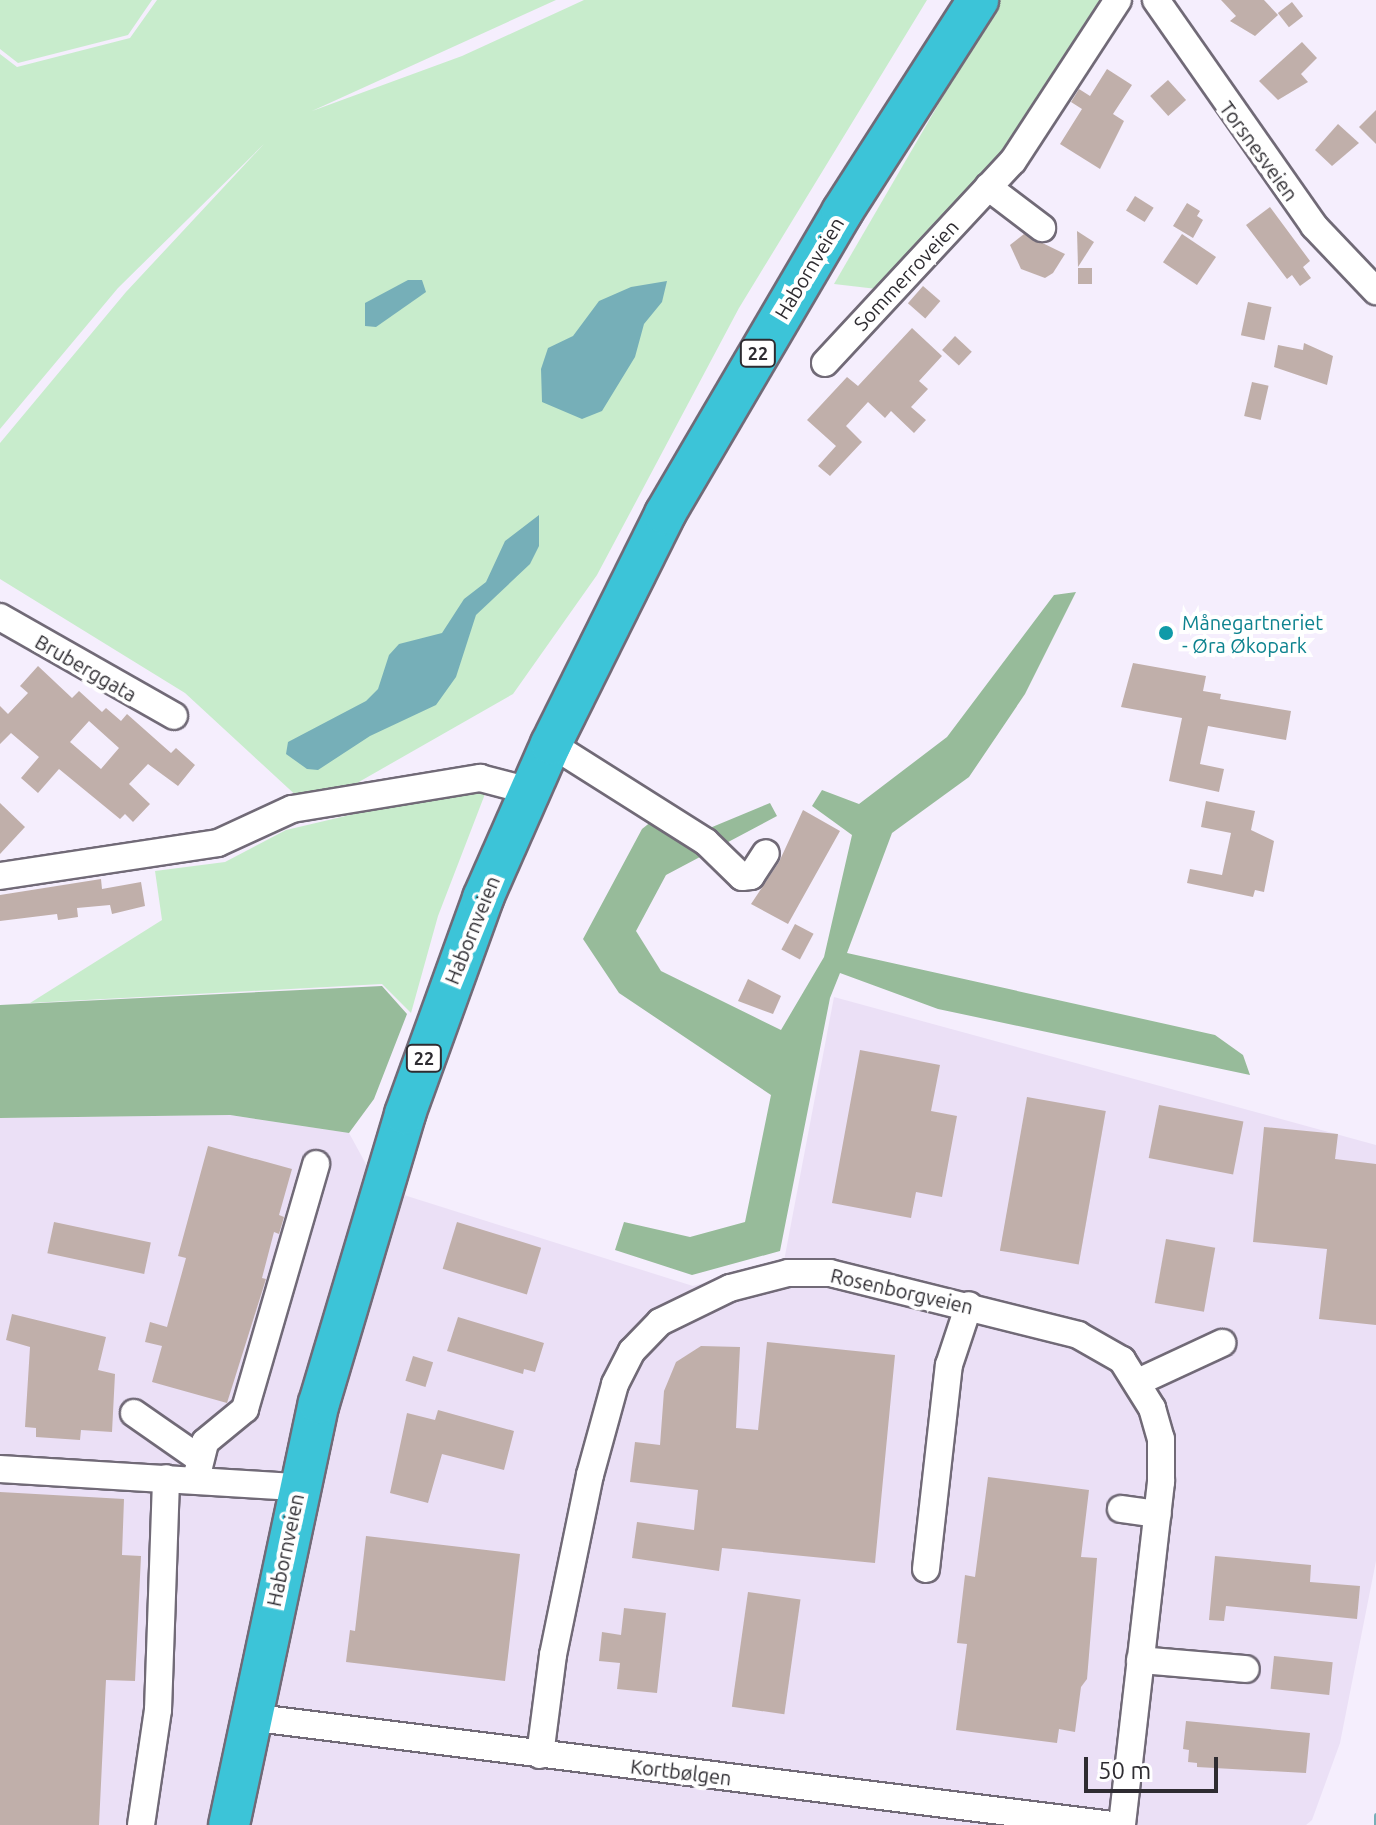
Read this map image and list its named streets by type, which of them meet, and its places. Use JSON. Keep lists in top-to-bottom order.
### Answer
{
  "streets": {
    "highway": ["Habornveien", "22"],
    "street": [
      "Torsnesveien",
      "Sommerroveien",
      "Bruberggata",
      "Rosenborgveien",
      "Kortbølgen"
    ]
  },
  "crossings": [
    ["Habornveien", "Kortbølgen"],
    ["Rosenborgveien", "Kortbølgen"]
  ],
  "places": ["Månegartneriet - Øra Økopark"],
  "scale_bar": "50 m"
}
